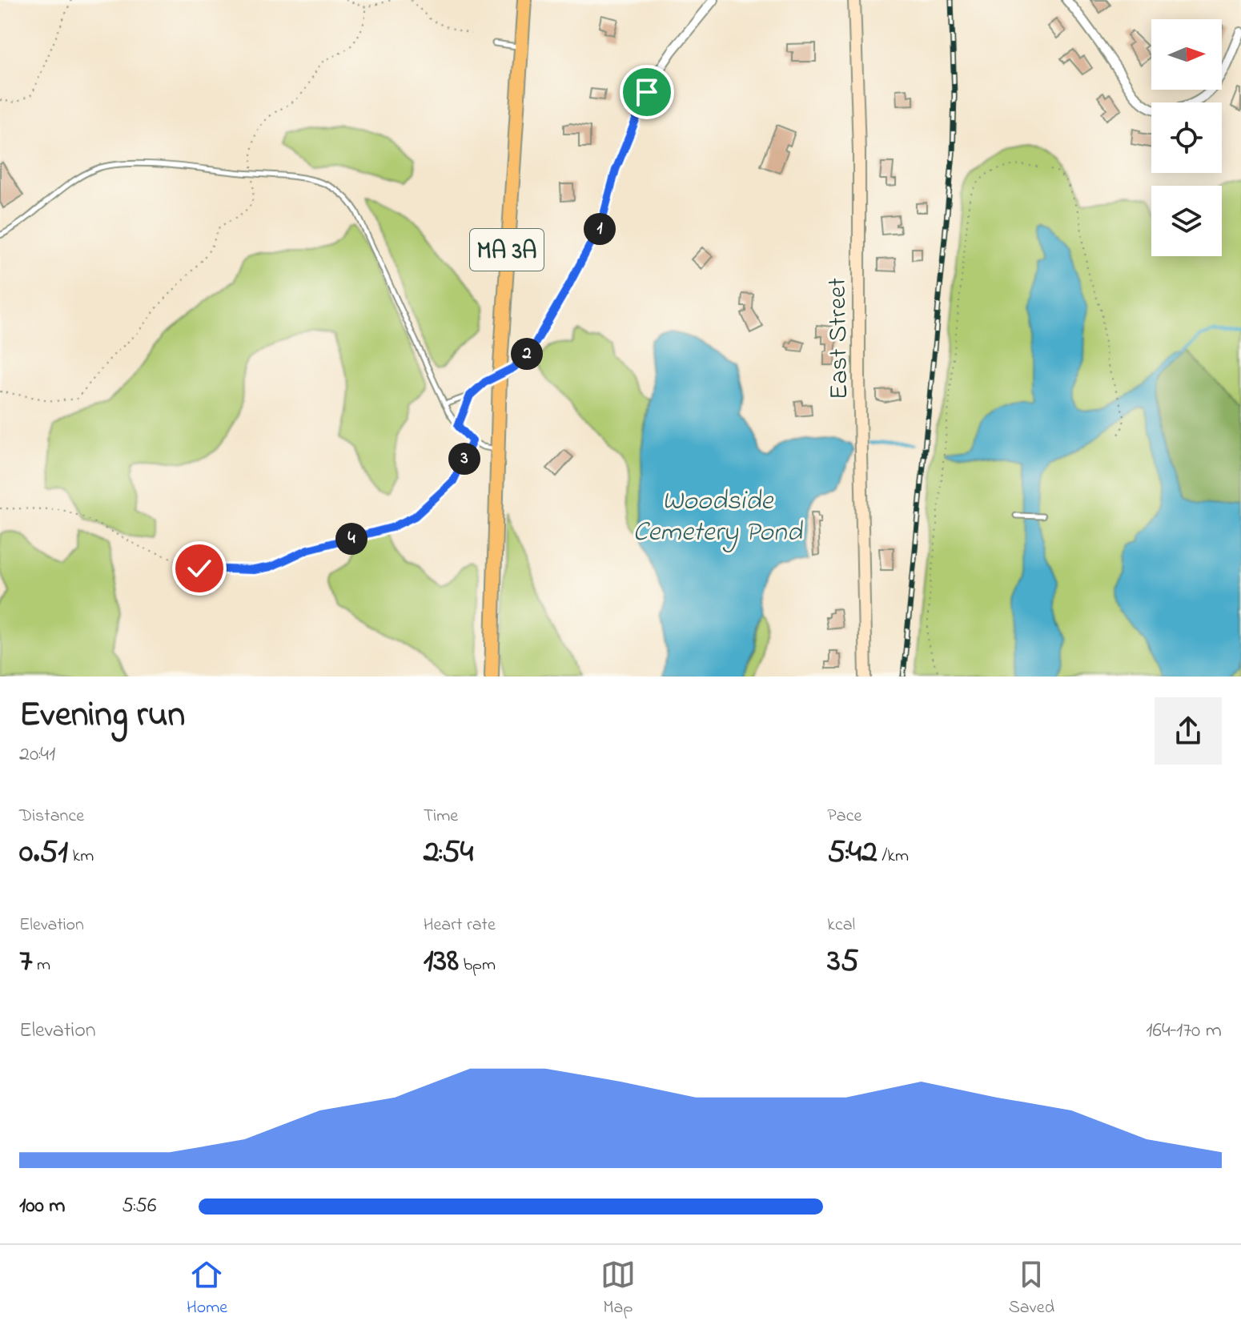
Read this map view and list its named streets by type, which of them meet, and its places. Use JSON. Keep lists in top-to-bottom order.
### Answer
{
  "streets": {
    "main road": ["MA 3A", "East Street"]
  },
  "water": ["Woodside Cemetery Pond"],
  "north": "right",
  "page": {
    "pins": [
      "1",
      "2",
      "3",
      "4"
    ],
    "heading": ["Evening run", "20:41"],
    "stats": [
      ["Distance", "0.51 km"],
      ["Time", "2:54"],
      ["Pace", "5:42 /km"],
      ["Elevation", "7 m"],
      ["Heart rate", "138 bpm"],
      ["kcal", "35"]
    ],
    "chart": ["Elevation", "164–170 m"],
    "list": [
      {
        "name": "100 m",
        "note": "5:56"
      }
    ],
    "tabs": ["Home", "Map", "Saved"]
  }
}
